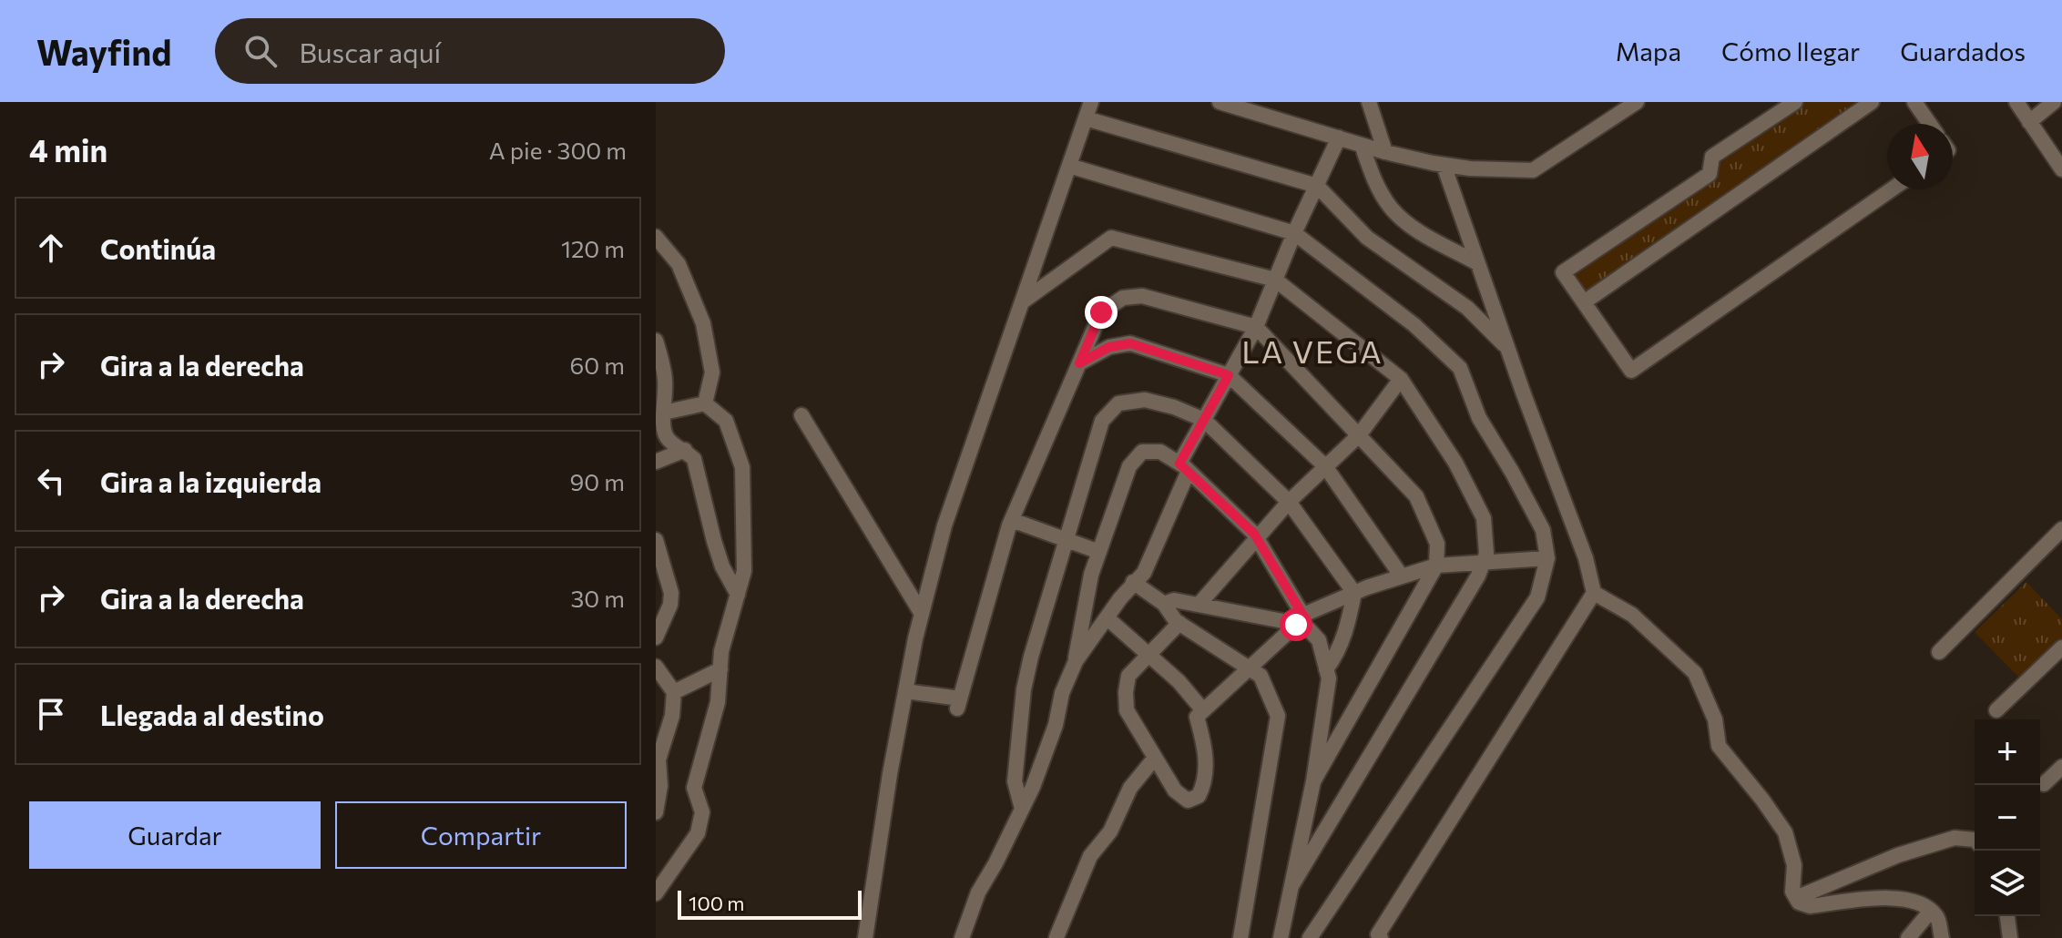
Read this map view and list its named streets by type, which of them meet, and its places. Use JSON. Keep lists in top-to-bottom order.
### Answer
{
  "districts": ["LA VEGA"],
  "scale_bar": "100 m",
  "north": "top",
  "page": {
    "header": "Wayfind",
    "search": "Buscar aquí",
    "nav": ["Mapa", "Cómo llegar", "Guardados"],
    "heading": ["4 min", "A pie · 300 m"],
    "list": [
      ["Continúa", "120 m"],
      ["Gira a la derecha", "60 m"],
      ["Gira a la izquierda", "90 m"],
      ["Gira a la derecha", "30 m"],
      "Llegada al destino"
    ],
    "map_buttons": ["+", "−"],
    "buttons": ["Guardar", "Compartir"],
    "scale": "100 m"
  }
}
